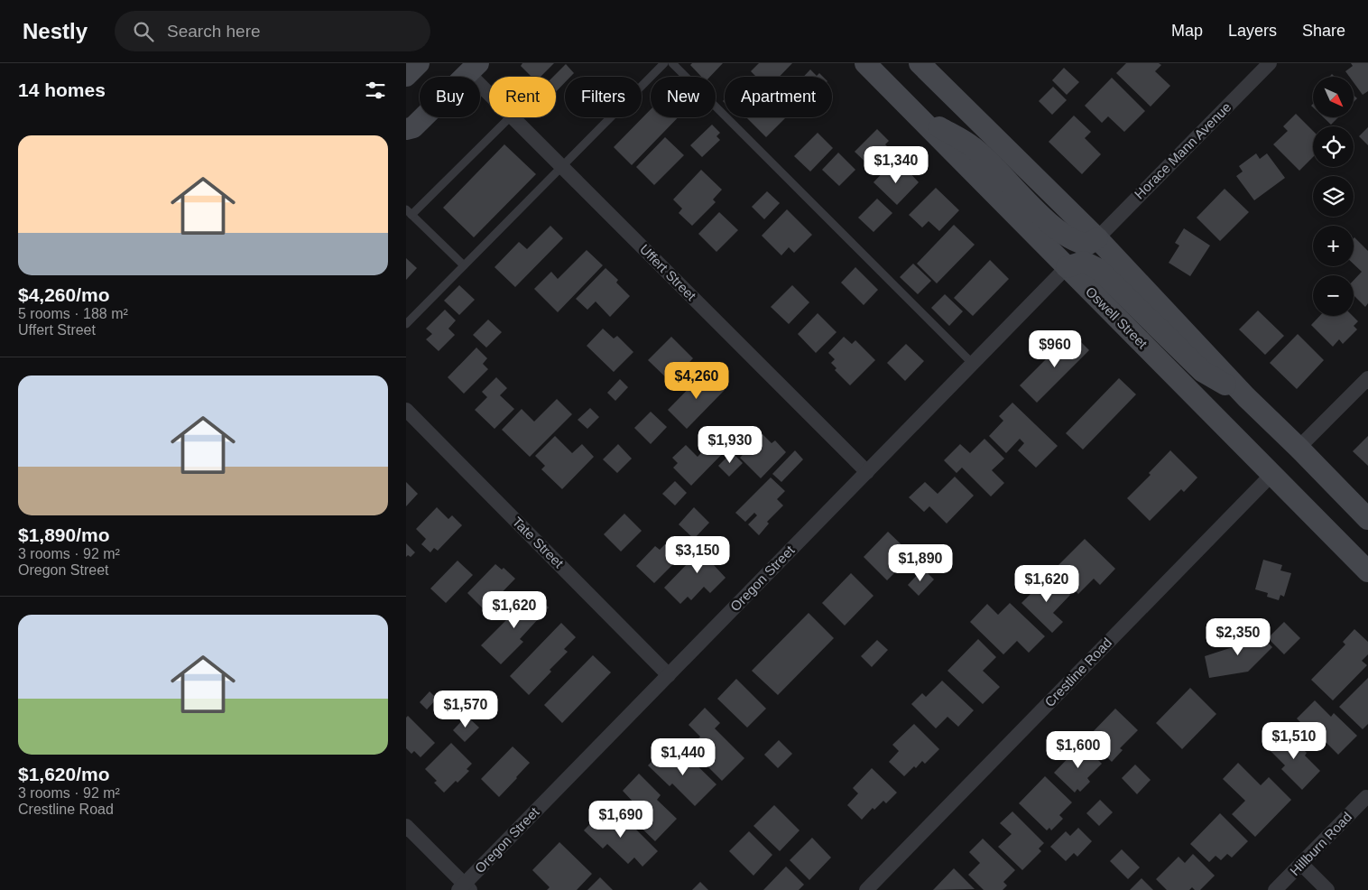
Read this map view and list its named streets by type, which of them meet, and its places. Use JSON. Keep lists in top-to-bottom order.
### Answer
{
  "streets": {
    "main road": ["Oswell Street"],
    "street": [
      "Horace Mann Avenue",
      "Uffert Street",
      "Tate Street",
      "Oregon Street",
      "Crestline Road",
      "Hillburn Road"
    ]
  },
  "crossings": [
    ["Uffert Street", "Oregon Street"],
    ["Oswell Street", "Oregon Street"],
    ["Oswell Street", "Crestline Road"],
    ["Tate Street", "Oregon Street"]
  ],
  "north": "bottom right",
  "page": {
    "header": "Nestly",
    "search": "Search here",
    "nav": ["Map", "Layers", "Share"],
    "heading": "14 homes",
    "map_buttons": ["+", "−"],
    "chip": [
      "Buy",
      "Rent",
      "Filters",
      "New",
      "Apartment"
    ],
    "list": [
      {
        "name": "$4,260/mo",
        "note": "5 rooms · 188 m² · Uffert Street"
      },
      {
        "name": "$1,890/mo",
        "note": "3 rooms · 92 m² · Oregon Street"
      },
      {
        "name": "$1,620/mo",
        "note": "3 rooms · 92 m² · Crestline Road"
      }
    ],
    "price": [
      "$1,340",
      "$960",
      "$4,260",
      "$1,930",
      "$3,150",
      "$1,890",
      "$1,620",
      "$1,620",
      "$2,350",
      "$1,570",
      "$1,510",
      "$1,600",
      "$1,440",
      "$1,690"
    ]
  }
}
